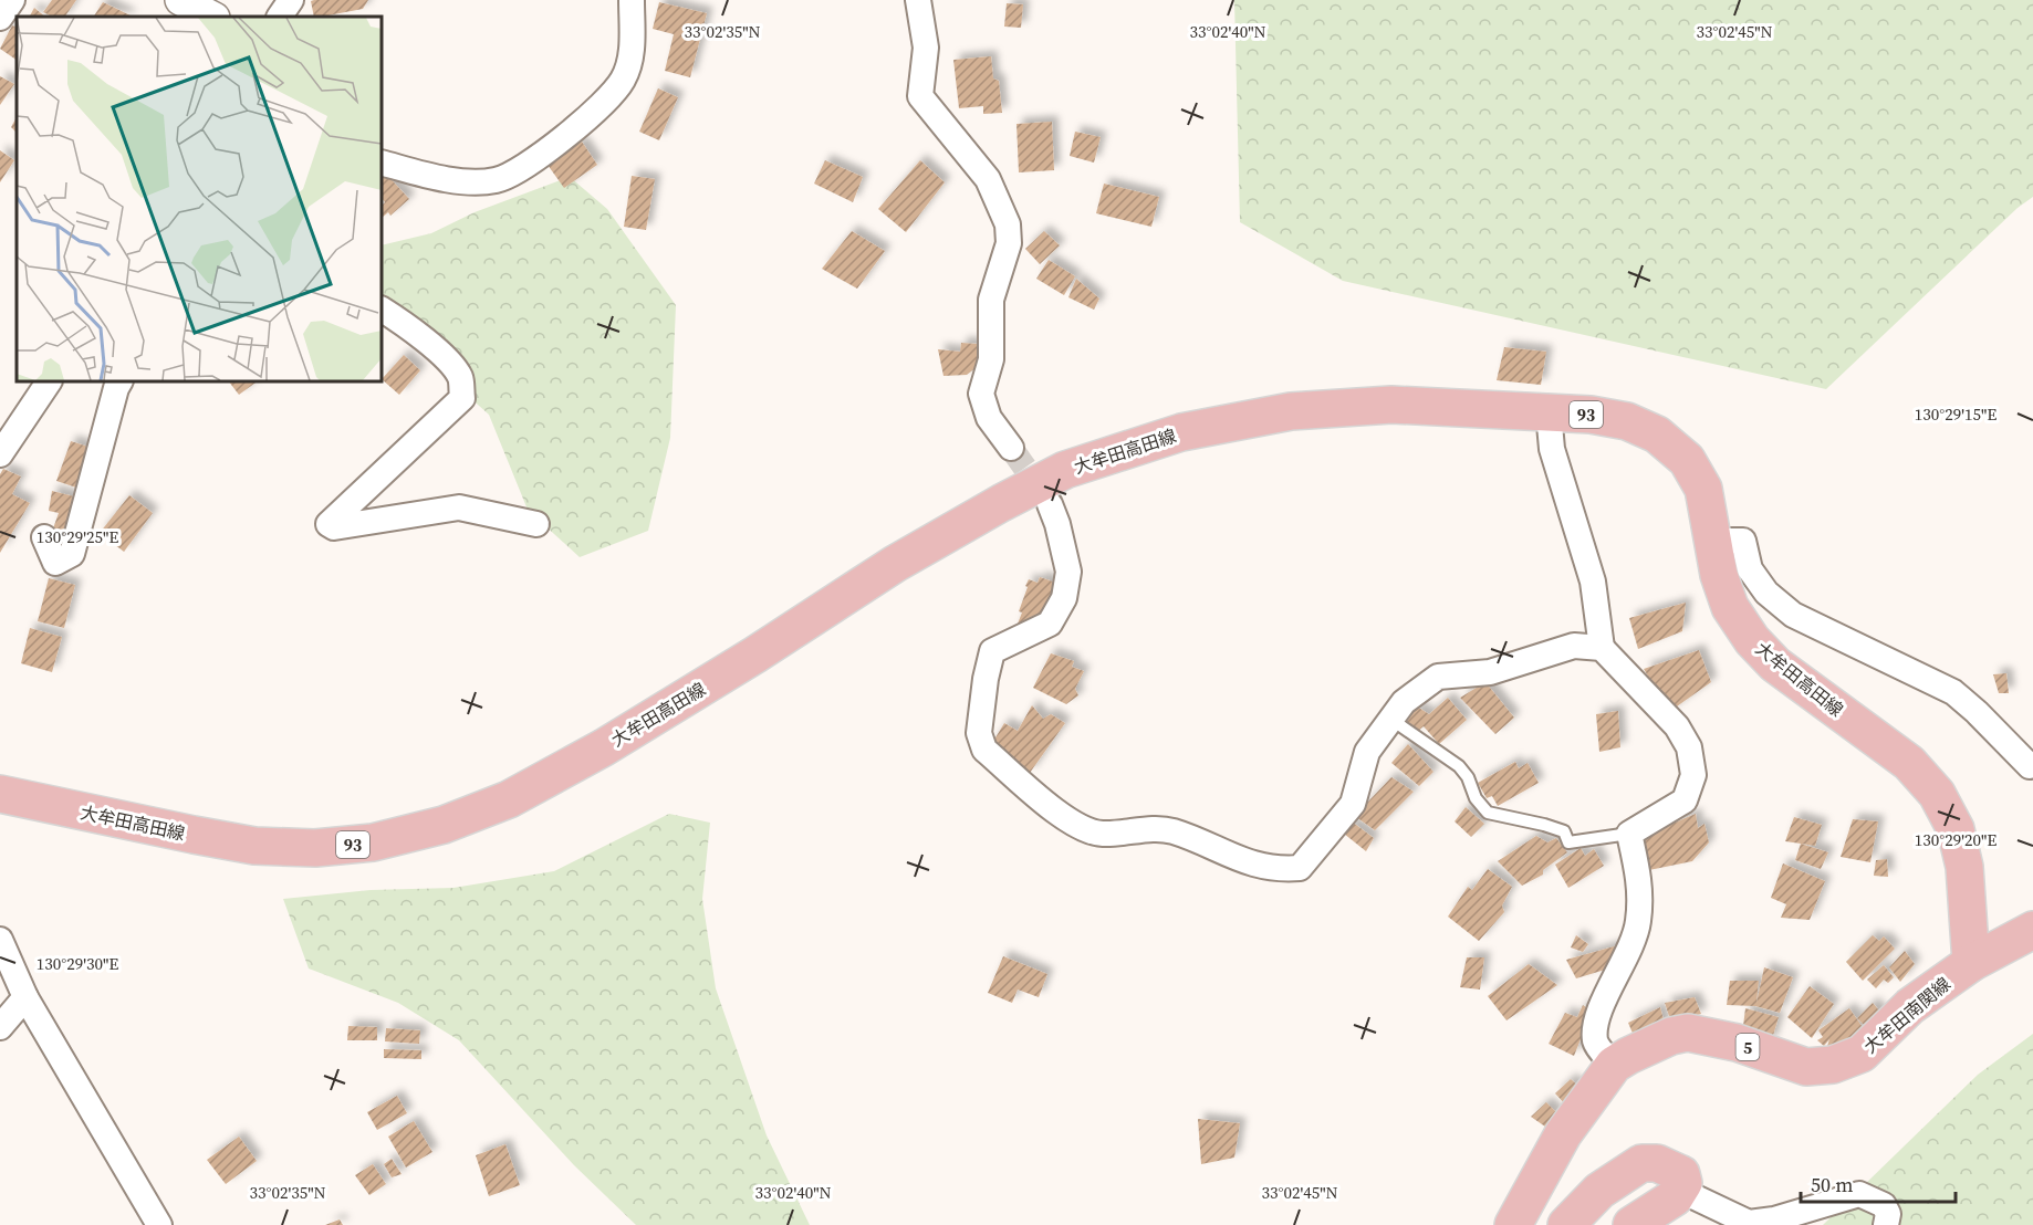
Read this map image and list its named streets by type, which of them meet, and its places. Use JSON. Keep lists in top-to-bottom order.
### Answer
{
  "streets": {
    "main road": [
      "93",
      "大牟田高田線",
      "大牟田南関線",
      "5"
    ]
  },
  "crossings": [
    ["大牟田高田線", "大牟田南関線"]
  ],
  "scale_bar": "50 m",
  "coordinates": [
    "33°02'45\"N",
    "33°02'35\"N",
    "33°02'40\"N",
    "130°29'15\"E",
    "130°29'25\"E",
    "130°29'20\"E",
    "130°29'30\"E"
  ]
}
